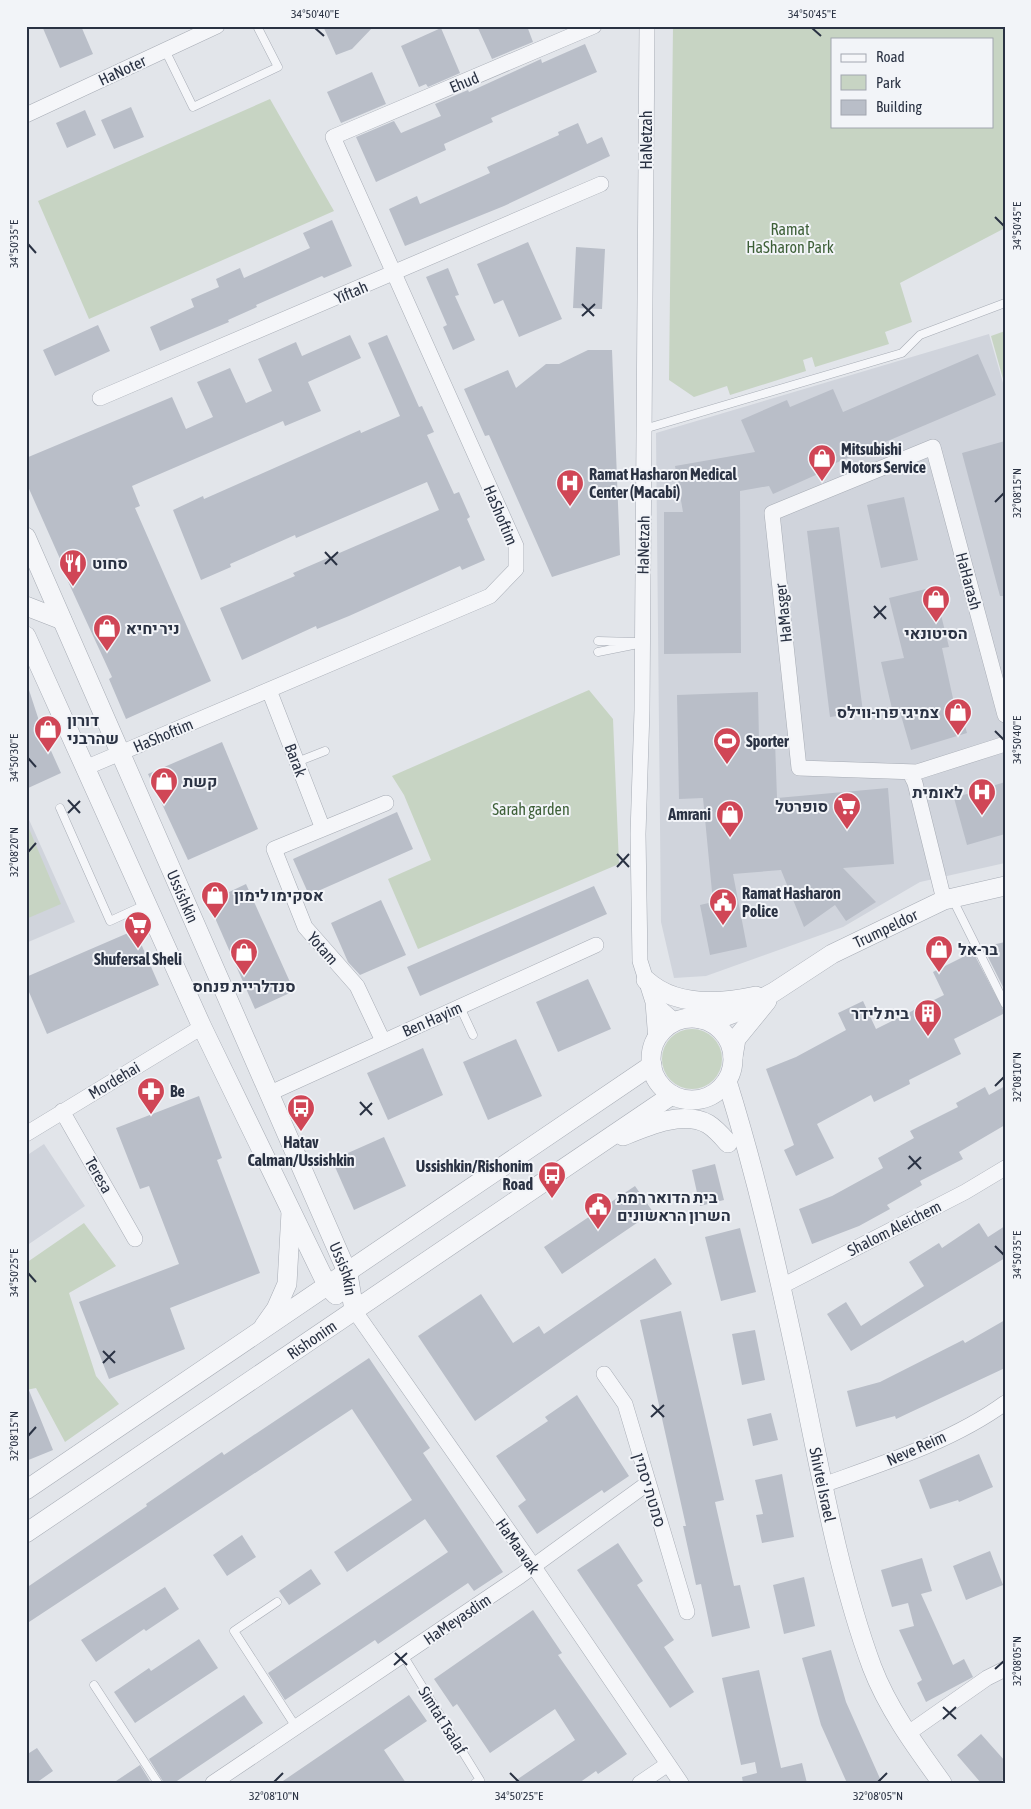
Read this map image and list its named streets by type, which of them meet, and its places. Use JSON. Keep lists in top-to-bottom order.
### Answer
{
  "streets": {
    "street": [
      "HaNoter",
      "Ehud",
      "HaNetzah",
      "Yiftah",
      "HaShoftim",
      "HaHarash",
      "HaMasger",
      "Barak",
      "Ussishkin",
      "Trumpeldor",
      "Yotam",
      "Ben Hayim",
      "Mordehai",
      "Teresa",
      "Shalom Aleichem",
      "Rishonim",
      "Neve Reim",
      "Shivtei Israel",
      "סמטת יסמין",
      "HaMaavak",
      "HaMeyasdim"
    ],
    "lane": ["Simtat Tsalaf"]
  },
  "crossings": [
    ["Ehud", "HaShoftim"],
    ["HaNetzah", "Trumpeldor"],
    ["HaNetzah", "Rishonim"],
    ["HaNetzah", "Shivtei Israel"],
    ["Yiftah", "HaShoftim"],
    ["HaShoftim", "Barak"],
    ["HaShoftim", "Ussishkin"],
    ["HaHarash", "HaMasger"],
    ["Barak", "Yotam"],
    ["Ussishkin", "Ben Hayim"],
    ["Ussishkin", "Mordehai"],
    ["Ussishkin", "Rishonim"],
    ["Ussishkin", "HaMaavak"],
    ["Trumpeldor", "Rishonim"],
    ["Trumpeldor", "Shivtei Israel"],
    ["Yotam", "Ben Hayim"],
    ["Mordehai", "Teresa"],
    ["Shalom Aleichem", "Shivtei Israel"],
    ["Rishonim", "Shivtei Israel"],
    ["Rishonim", "HaMaavak"],
    ["Neve Reim", "Shivtei Israel"],
    ["סמטת יסמין", "HaMeyasdim"],
    ["HaMaavak", "HaMeyasdim"],
    ["HaMeyasdim", "Simtat Tsalaf"]
  ],
  "parks": ["Ramat HaSharon Park", "Sarah garden"],
  "places": {
    "shop": [
      "Mitsubishi Motors Service",
      "הסיטונאי",
      "ניר יחיא",
      "צמיגי פרו-ווילס",
      "דורון שהרבני",
      "קשת",
      "Amrani",
      "אסקימו לימון",
      "בר-אל",
      "סנדלריית פנחס"
    ],
    "hospital": ["Ramat Hasharon Medical Center (Macabi)", "לאומית"],
    "restaurant": ["סחוט"],
    "sports": ["Sporter"],
    "supermarket": ["סופרטל", "Shufersal Sheli"],
    "public building": ["Ramat Hasharon Police", "בית הדואר רמת השרון הראשונים"],
    "building": ["בית לידר"],
    "pharmacy": ["Be"],
    "bus stop": ["Hatav Calman/Ussishkin", "Ussishkin/Rishonim Road"]
  },
  "legend": ["Road", "Park", "Building"],
  "coordinates": [
    "34°50'40\"E",
    "34°50'45\"E",
    "34°50'35\"E",
    "32°08'15\"N",
    "34°50'30\"E",
    "32°08'20\"N",
    "32°08'10\"N",
    "34°50'25\"E",
    "32°08'05\"N"
  ]
}
